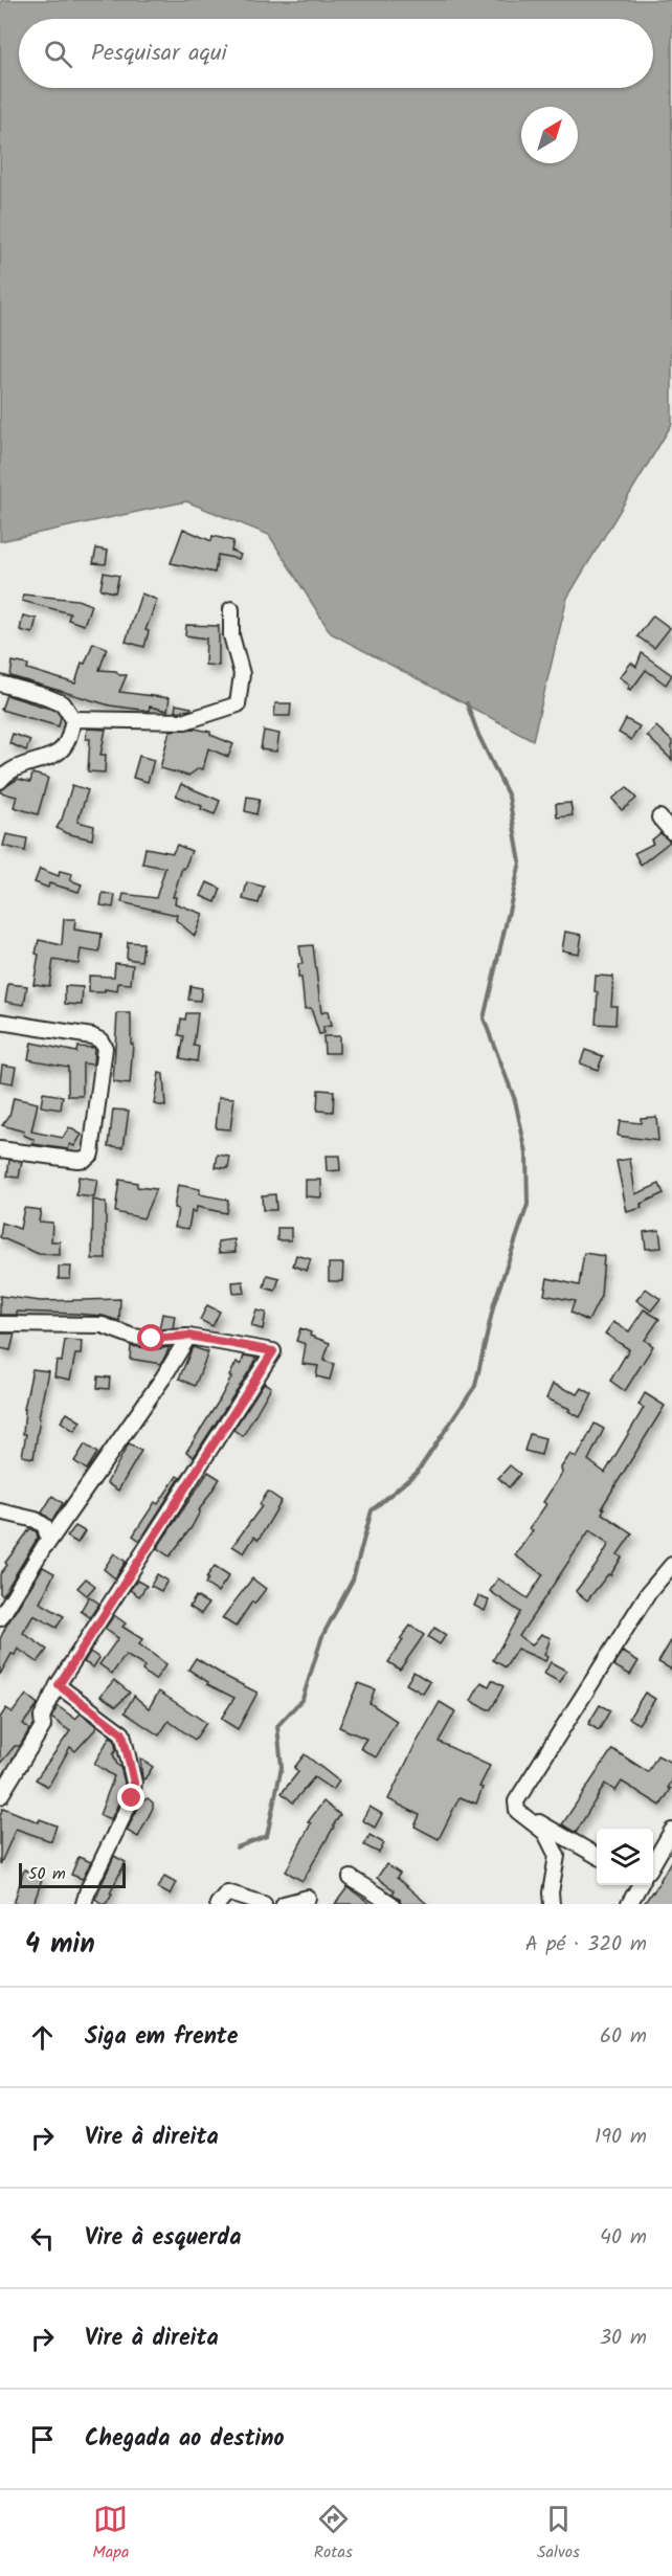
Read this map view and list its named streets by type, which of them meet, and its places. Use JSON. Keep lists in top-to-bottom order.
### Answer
{
  "scale_bar": "50 m",
  "north": "top right",
  "page": {
    "search": "Pesquisar aqui",
    "scale": "50 m",
    "heading": ["4 min", "A pé · 320 m"],
    "list": [
      ["Siga em frente", "60 m"],
      ["Vire à direita", "190 m"],
      ["Vire à esquerda", "40 m"],
      ["Vire à direita", "30 m"],
      "Chegada ao destino"
    ],
    "nav": ["Mapa", "Rotas", "Salvos"]
  }
}
